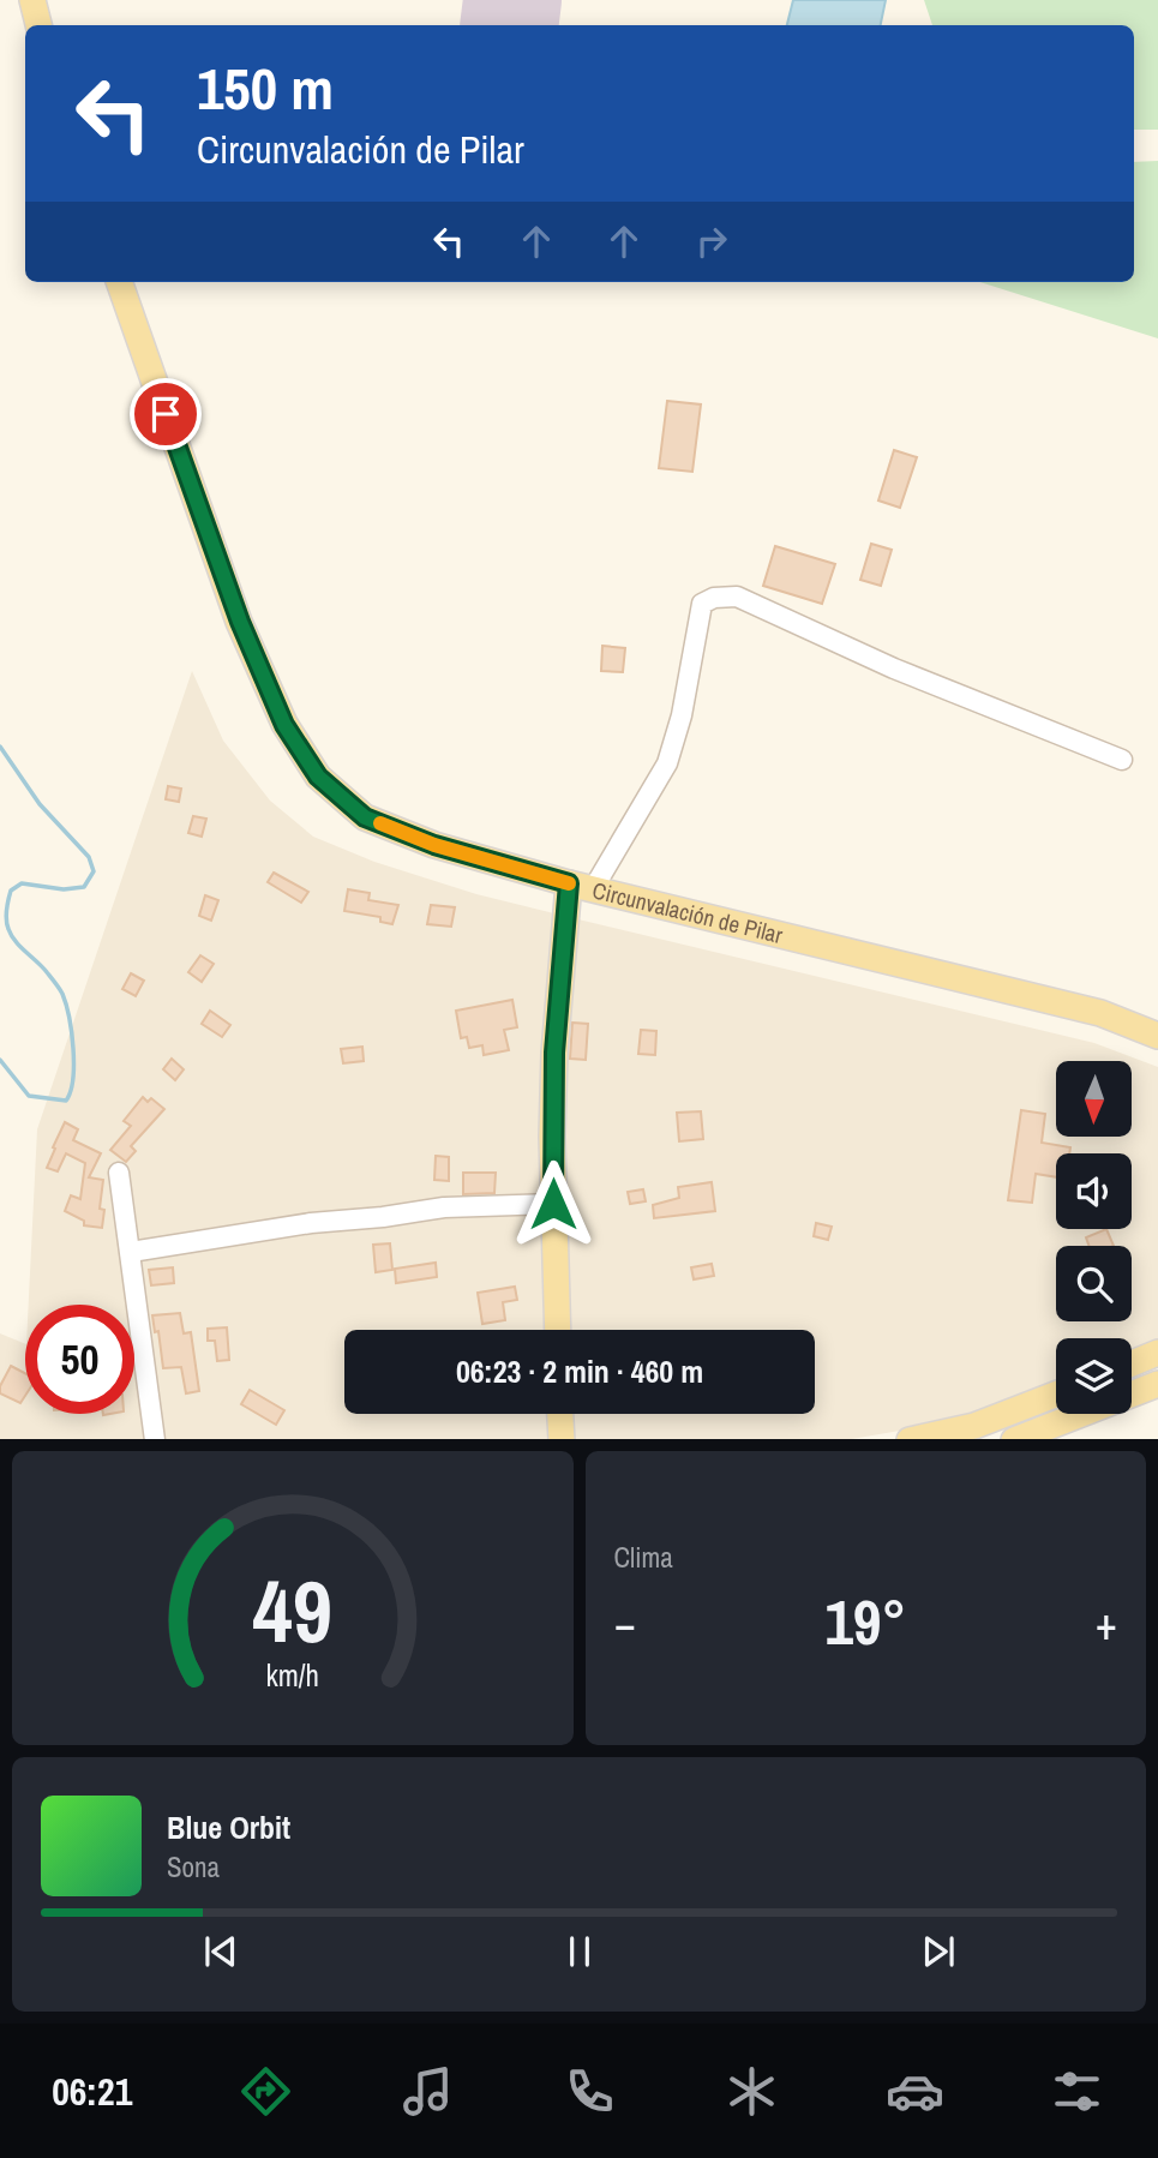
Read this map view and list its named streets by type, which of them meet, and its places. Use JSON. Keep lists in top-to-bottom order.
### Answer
{
  "streets": {
    "main road": ["Circunvalación de Pilar"]
  },
  "north": "bottom",
  "page": {
    "turn": ["150 m", "Circunvalación de Pilar"],
    "limit": "50",
    "trip": "06:23 · 2 min · 460 m",
    "tile": "Clima",
    "heat": ["−", "19°", "+"],
    "song": ["Blue Orbit", "Sona"],
    "tabs": "06:21",
    "gauge": ["49", "km/h"]
  }
}
